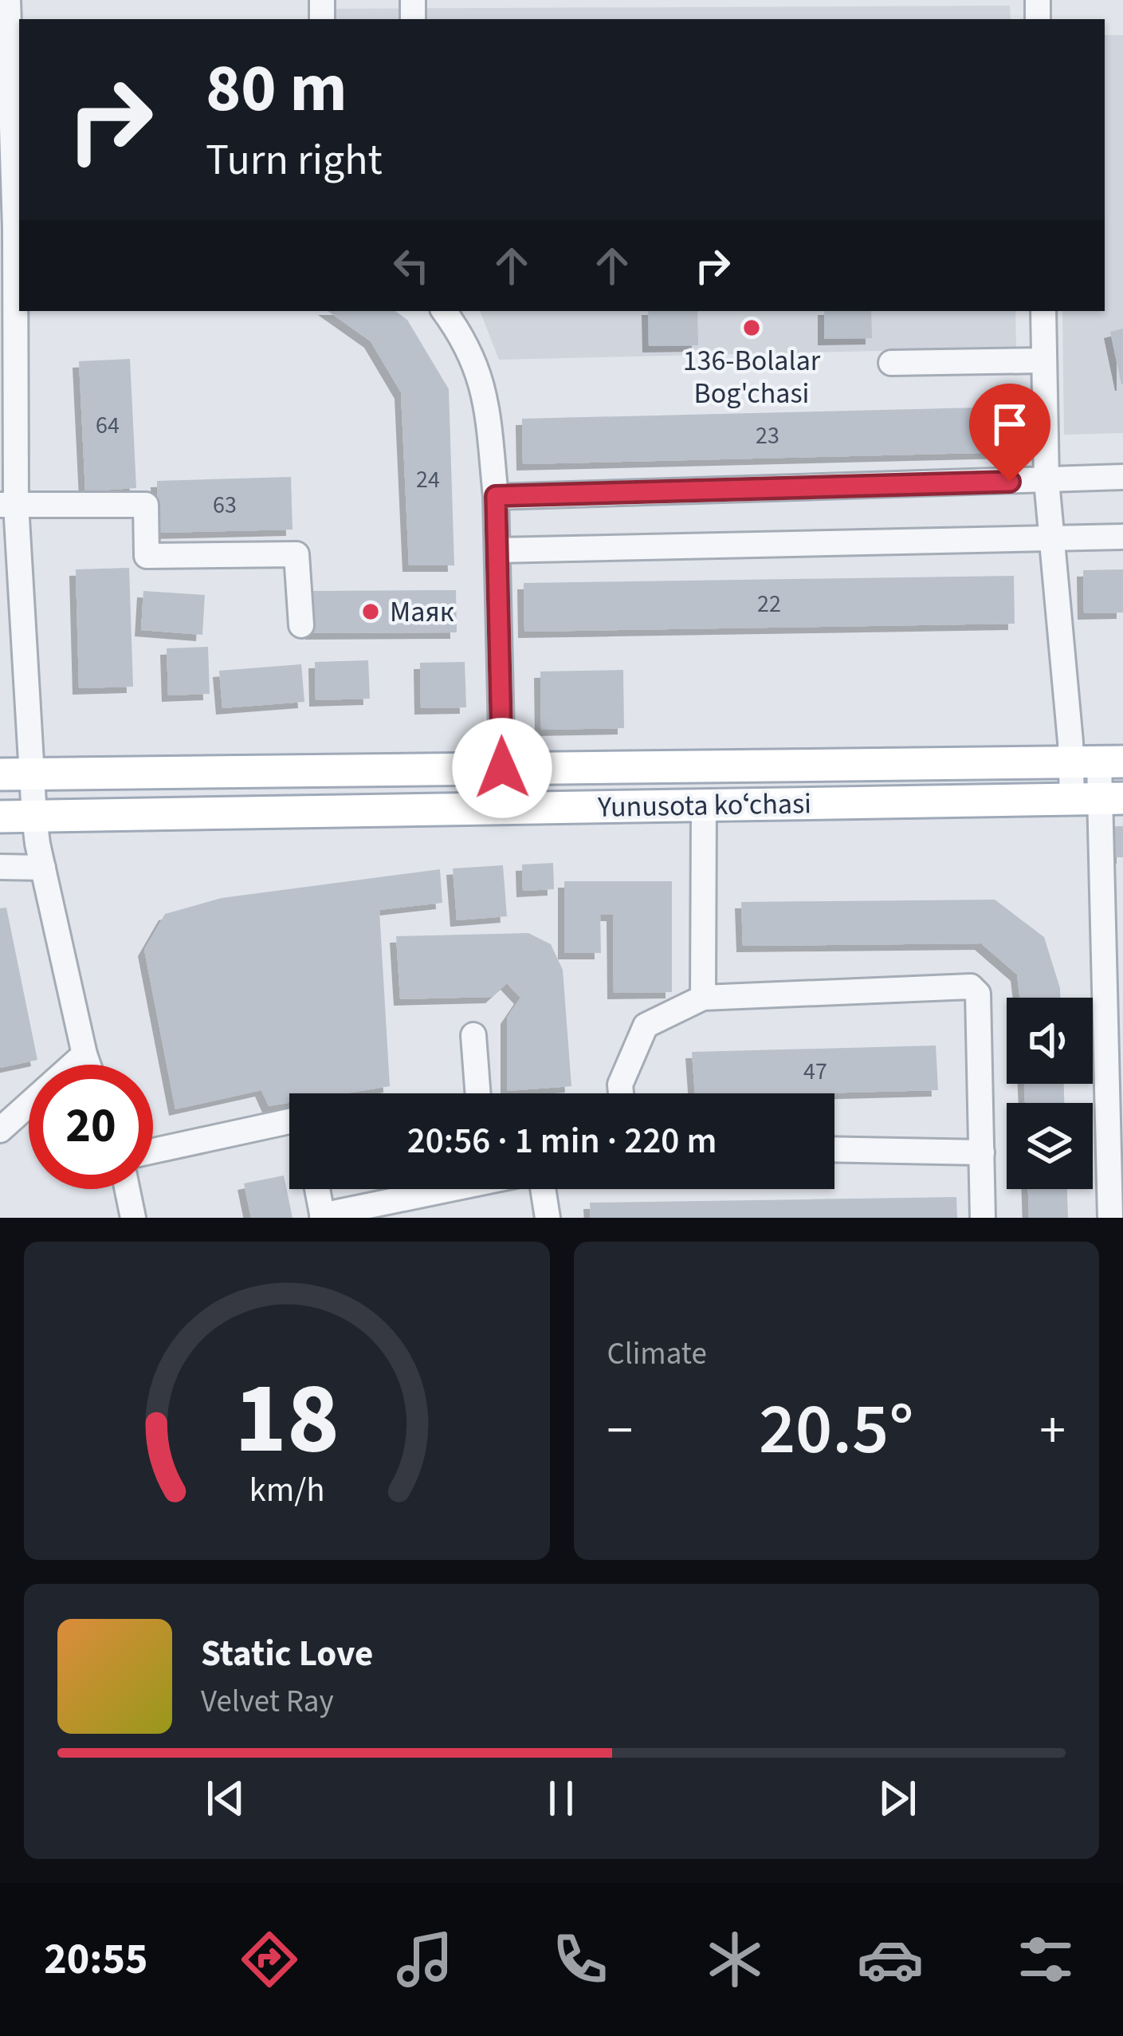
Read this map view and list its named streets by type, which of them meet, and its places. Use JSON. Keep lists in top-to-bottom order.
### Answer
{
  "streets": {
    "main road": ["Yunusota koʻchasi"]
  },
  "places": ["136-Bolalar Bog'chasi", "Маяк"],
  "house_numbers": [
    "64",
    "23",
    "24",
    "63",
    "22",
    "47"
  ],
  "page": {
    "turn": ["80 m", "Turn right"],
    "limit": "20",
    "trip": "20:56 · 1 min · 220 m",
    "tile": "Climate",
    "heat": ["−", "20.5°", "+"],
    "song": ["Static Love", "Velvet Ray"],
    "tabs": "20:55",
    "gauge": ["18", "km/h"]
  }
}
